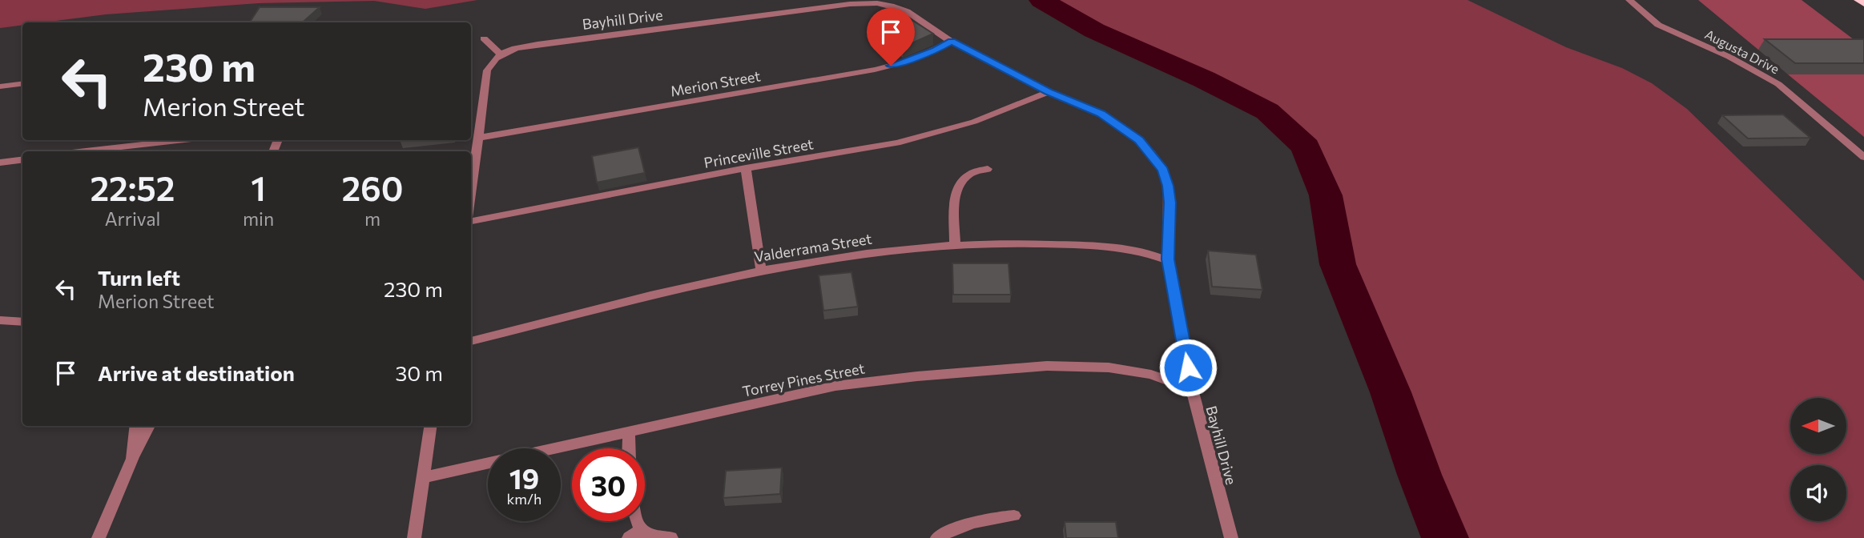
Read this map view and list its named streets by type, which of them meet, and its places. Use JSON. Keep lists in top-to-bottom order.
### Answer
{
  "streets": {
    "street": [
      "Bayhill Drive",
      "Augusta Drive",
      "Merion Street",
      "Princeville Street",
      "Valderrama Street",
      "Torrey Pines Street"
    ]
  },
  "crossings": [
    ["Bayhill Drive", "Merion Street"],
    ["Bayhill Drive", "Princeville Street"],
    ["Bayhill Drive", "Valderrama Street"],
    ["Bayhill Drive", "Torrey Pines Street"]
  ],
  "north": "left",
  "page": {
    "turn": ["230 m", "Merion Street"],
    "eta": [
      "22:52",
      "Arrival",
      "1",
      "min",
      "260",
      "m"
    ],
    "list": [
      {
        "name": "Turn left",
        "note": "Merion Street",
        "value": "230 m"
      },
      {
        "name": "Arrive at destination",
        "value": "30 m"
      }
    ],
    "speed": "19 km/h",
    "limit": "30"
  }
}
